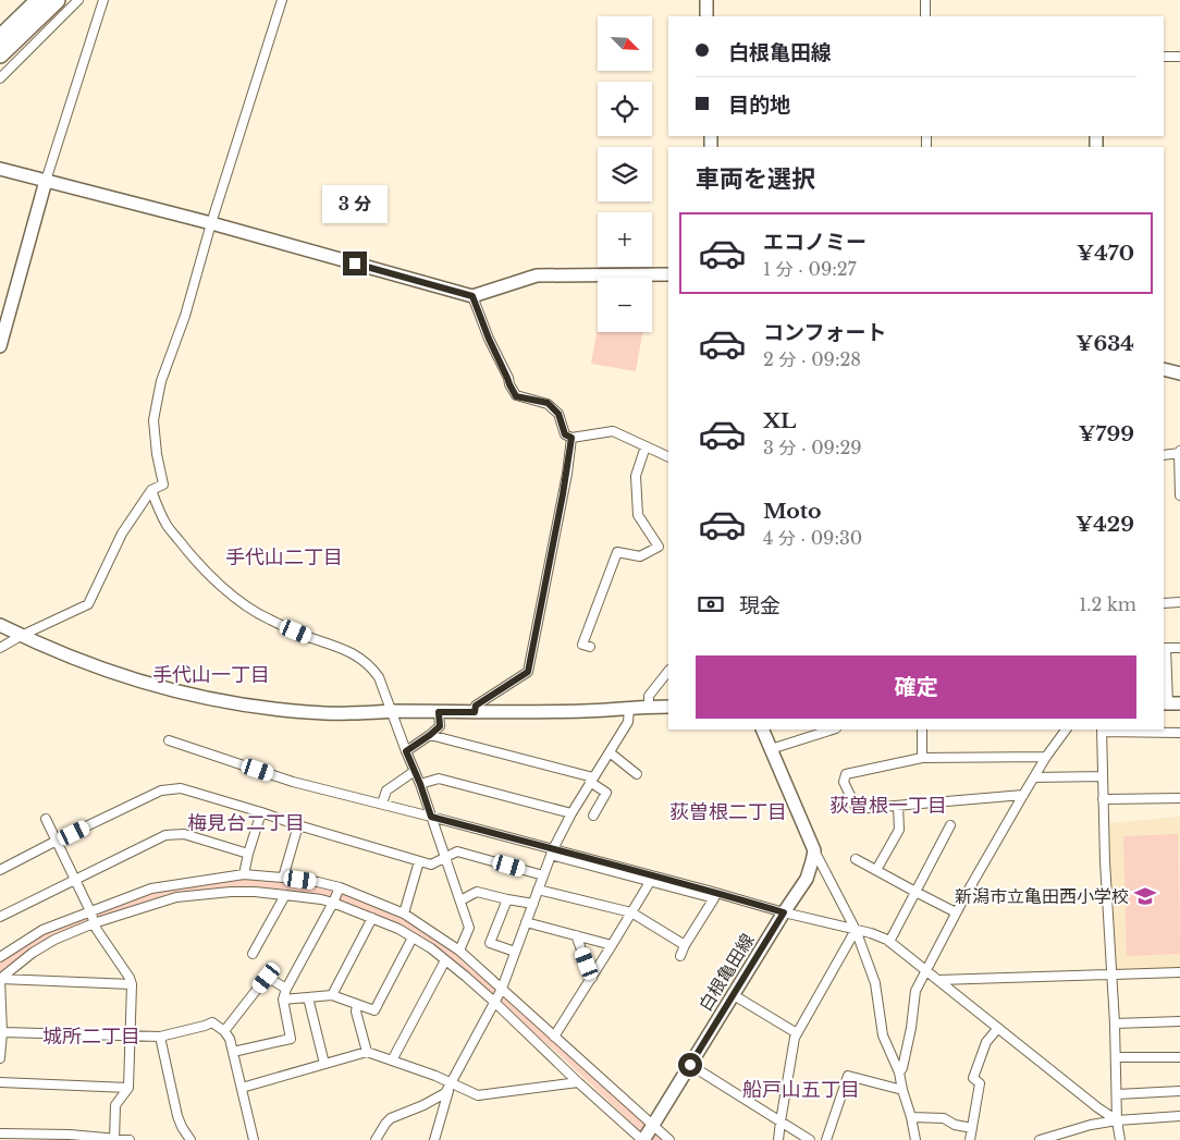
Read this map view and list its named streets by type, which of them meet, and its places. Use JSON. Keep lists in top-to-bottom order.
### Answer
{
  "streets": {
    "street": ["白根亀田線"]
  },
  "districts": [
    "手代山二丁目",
    "手代山一丁目",
    "荻曽根一丁目",
    "荻曽根二丁目",
    "梅見台二丁目",
    "城所二丁目",
    "船戸山五丁目"
  ],
  "places": {
    "school or university": ["新潟市立亀田西小学校"]
  },
  "north": "bottom right",
  "page": {
    "map_buttons": ["+", "−"],
    "banner": ["白根亀田線", "目的地"],
    "heading": "車両を選択",
    "bubble": "3 分",
    "list": [
      {
        "name": "エコノミー",
        "note": "1 分 · 09:27",
        "value": "¥470"
      },
      {
        "name": "コンフォート",
        "note": "2 分 · 09:28",
        "value": "¥634"
      },
      {
        "name": "XL",
        "note": "3 分 · 09:29",
        "value": "¥799"
      },
      {
        "name": "Moto",
        "note": "4 分 · 09:30",
        "value": "¥429"
      }
    ],
    "pay": ["現金", "1.2 km"],
    "buttons": "確定"
  }
}
